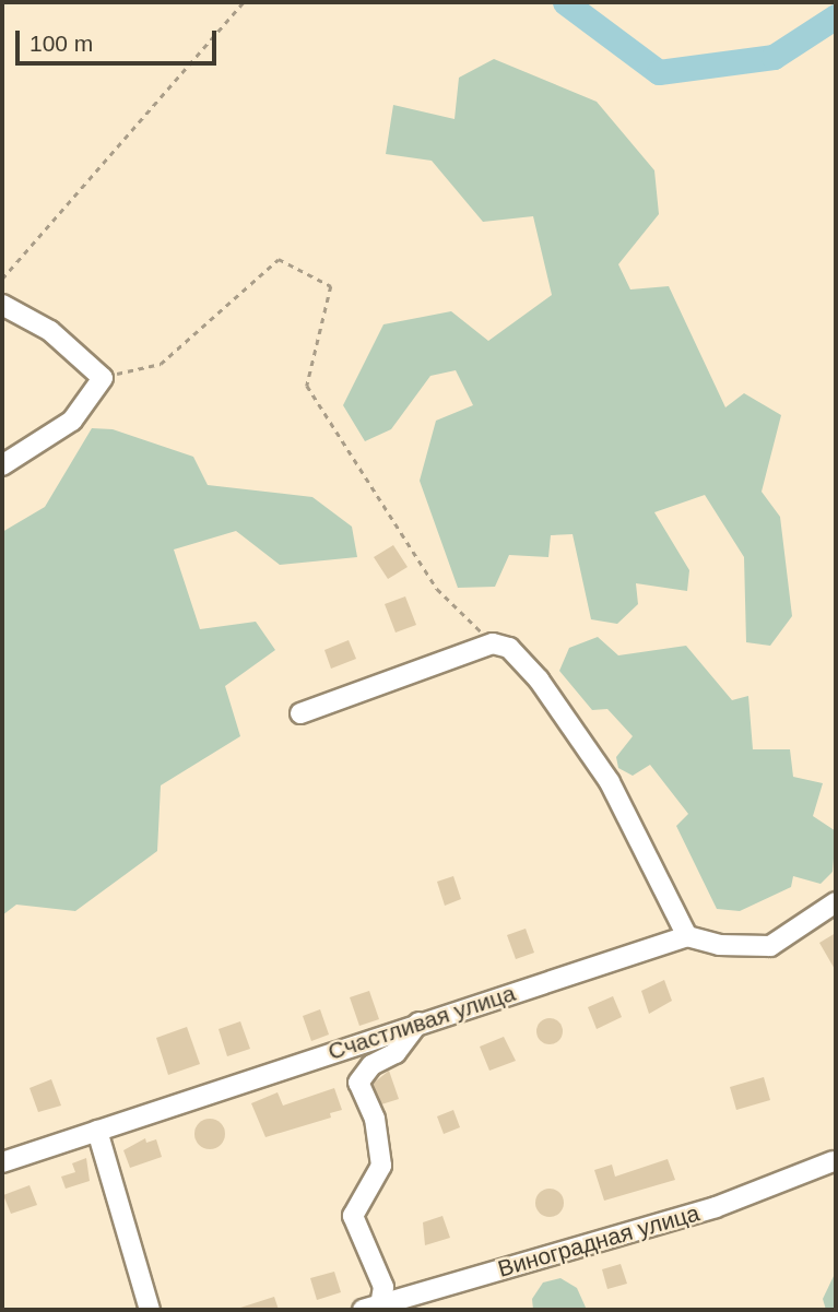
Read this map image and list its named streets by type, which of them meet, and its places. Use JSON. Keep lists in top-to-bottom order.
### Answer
{
  "streets": {
    "street": ["Счастливая улица", "Виноградная улица"]
  },
  "scale_bar": "100 m"
}
